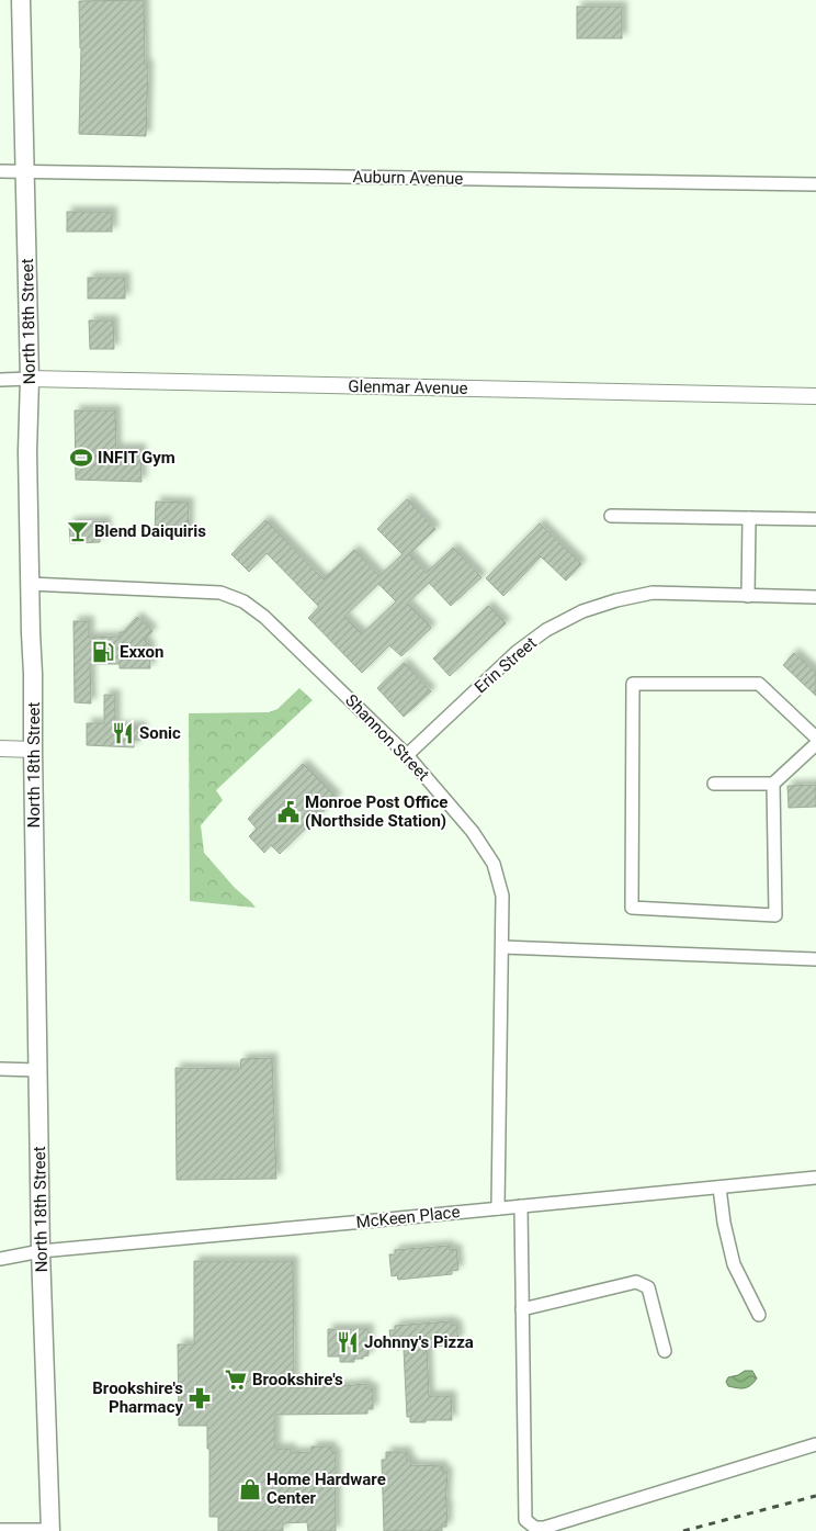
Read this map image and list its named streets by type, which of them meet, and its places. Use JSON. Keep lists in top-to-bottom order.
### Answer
{
  "streets": {
    "main road": ["North 18th Street"],
    "street": [
      "Auburn Avenue",
      "Glenmar Avenue",
      "Erin Street",
      "Shannon Street",
      "McKeen Place"
    ]
  },
  "crossings": [
    ["Auburn Avenue", "North 18th Street"],
    ["North 18th Street", "Glenmar Avenue"],
    ["North 18th Street", "Shannon Street"],
    ["North 18th Street", "McKeen Place"],
    ["Erin Street", "Shannon Street"],
    ["Shannon Street", "McKeen Place"]
  ],
  "places": {
    "sports": ["INFIT Gym"],
    "bar": ["Blend Daiquiris"],
    "fuel station": ["Exxon"],
    "restaurant": ["Sonic", "Johnny's Pizza"],
    "public building": ["Monroe Post Office (Northside Station)"],
    "supermarket": ["Brookshire's"],
    "pharmacy": ["Brookshire's Pharmacy"],
    "shop": ["Home Hardware Center"]
  }
}
